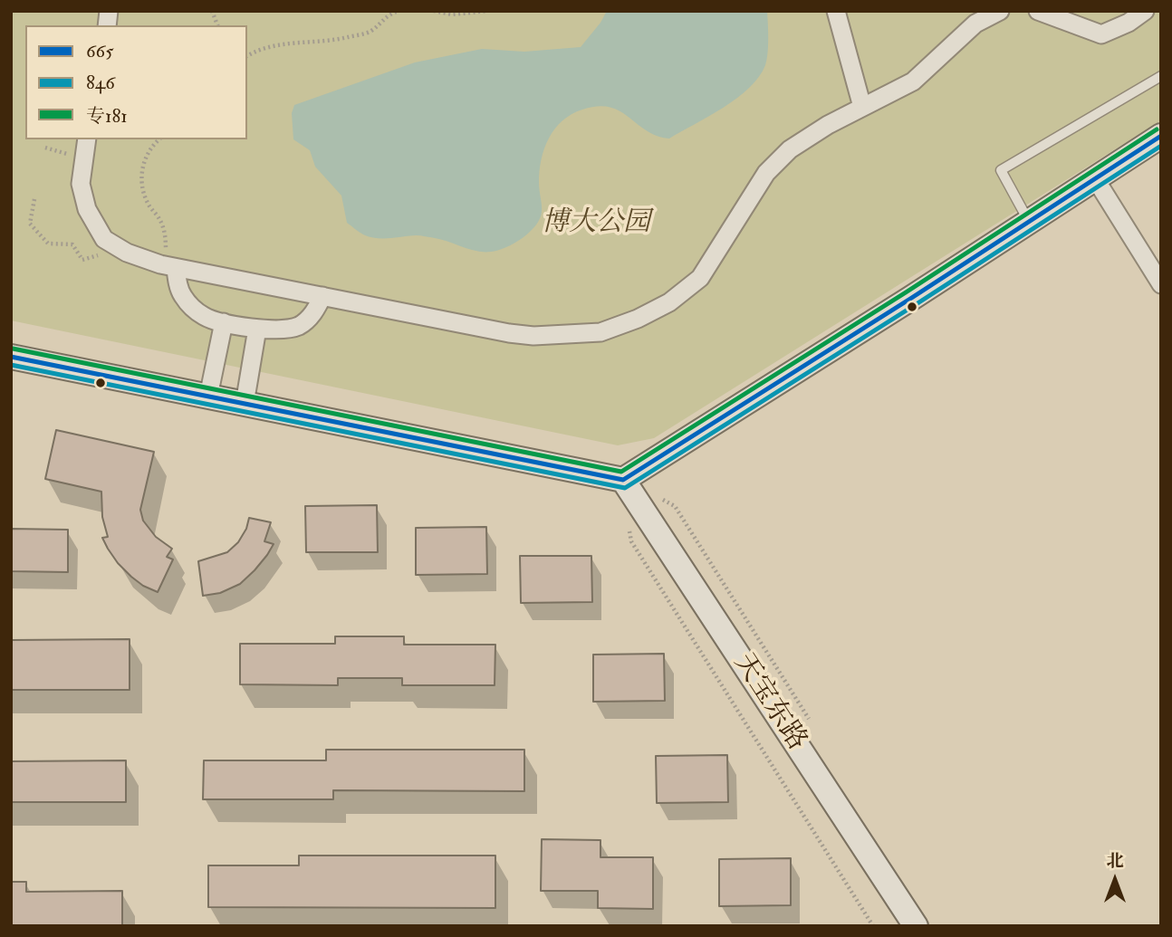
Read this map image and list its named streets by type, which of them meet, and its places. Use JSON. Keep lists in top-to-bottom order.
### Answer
{
  "streets": {
    "street": ["天宝东路"]
  },
  "parks": ["博大公园"],
  "lines": ["transit line 专181", "transit line 665", "transit line 846"],
  "legend": ["665", "846", "专181"],
  "north": "top"
}
